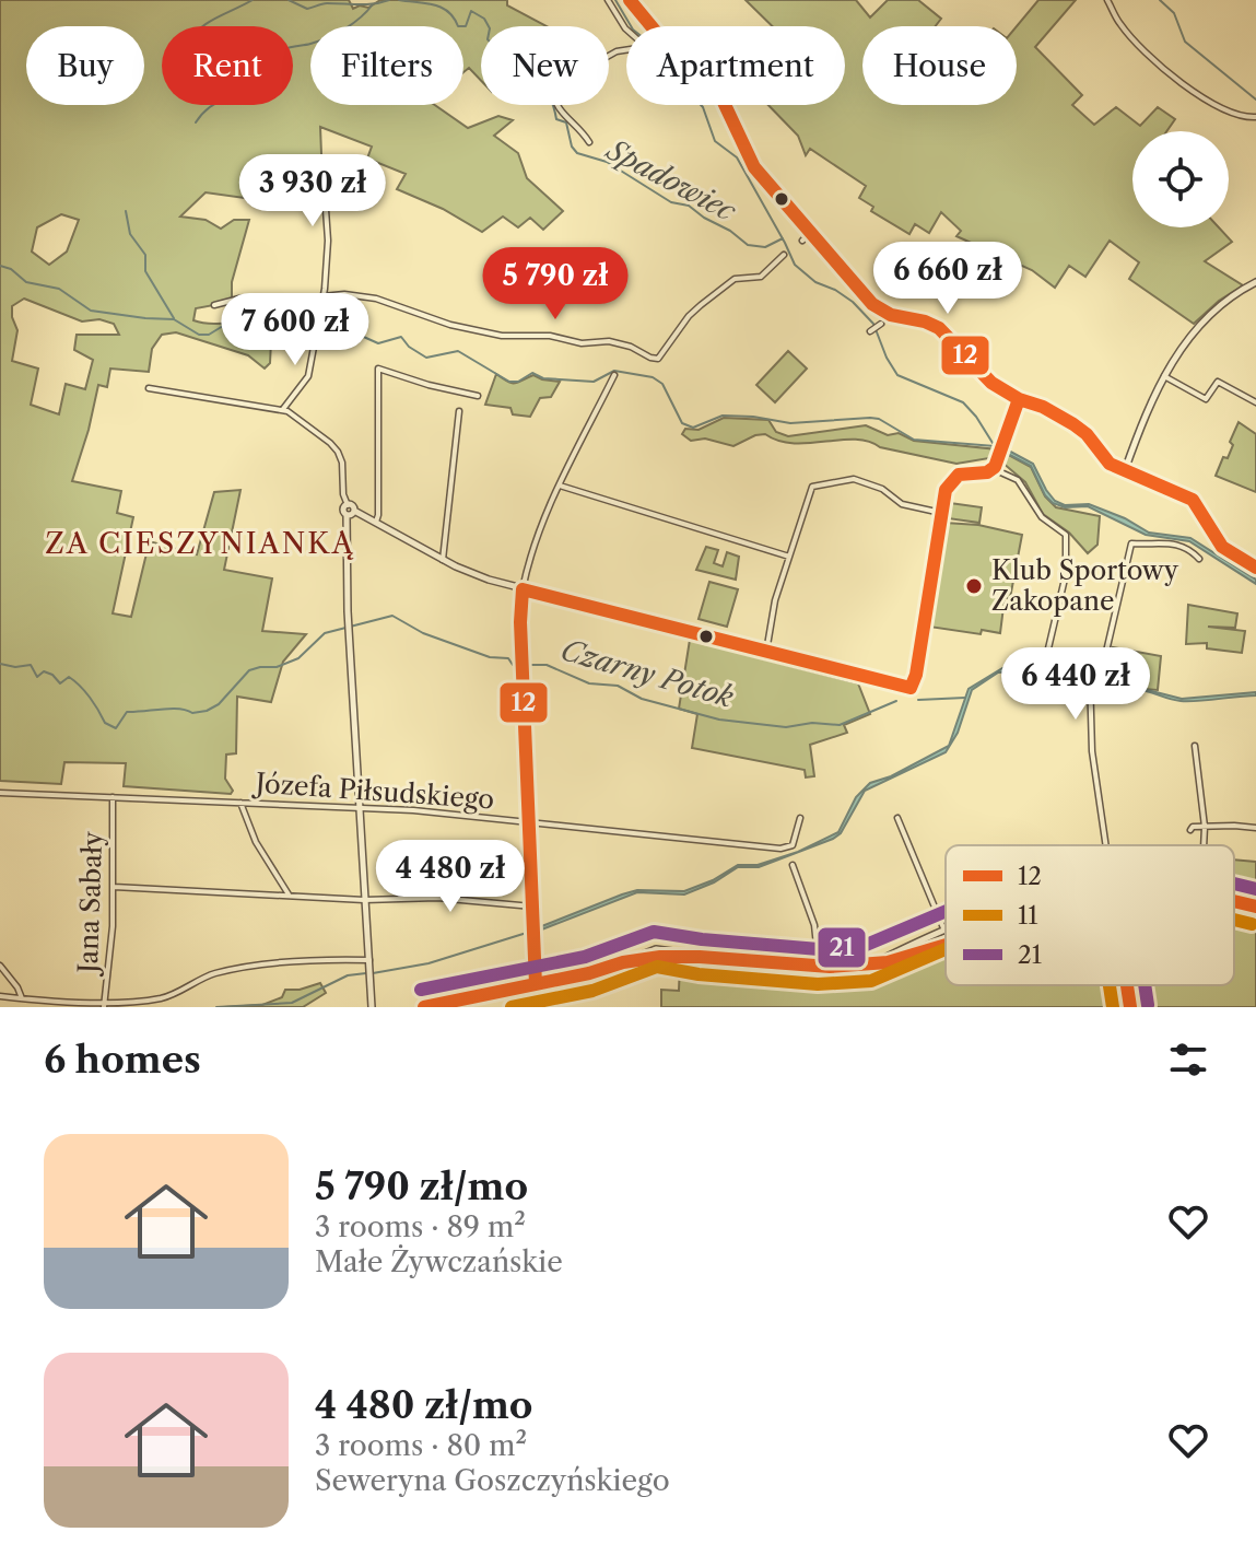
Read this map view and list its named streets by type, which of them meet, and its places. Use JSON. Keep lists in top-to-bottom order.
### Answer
{
  "streets": {
    "street": ["Józefa Piłsudskiego", "Jana Sabały"]
  },
  "crossings": [
    ["Józefa Piłsudskiego", "Jana Sabały"]
  ],
  "districts": ["ZA CIESZYNIANKĄ"],
  "water": ["Spadowiec", "Czarny Potok"],
  "places": ["Klub Sportowy Zakopane"],
  "lines": ["transit line 12", "transit line 21", "transit line 11"],
  "legend": ["12", "11", "21"],
  "page": {
    "chip": [
      "Buy",
      "Rent",
      "Filters",
      "New",
      "Apartment",
      "House"
    ],
    "price": [
      "3 930 zł",
      "6 660 zł",
      "5 790 zł",
      "7 600 zł",
      "6 440 zł",
      "4 480 zł"
    ],
    "heading": "6 homes",
    "list": [
      {
        "name": "5 790 zł/mo",
        "note": "3 rooms · 89 m² · Małe Żywczańskie"
      },
      {
        "name": "4 480 zł/mo",
        "note": "3 rooms · 80 m² · Seweryna Goszczyńskiego"
      }
    ]
  }
}
